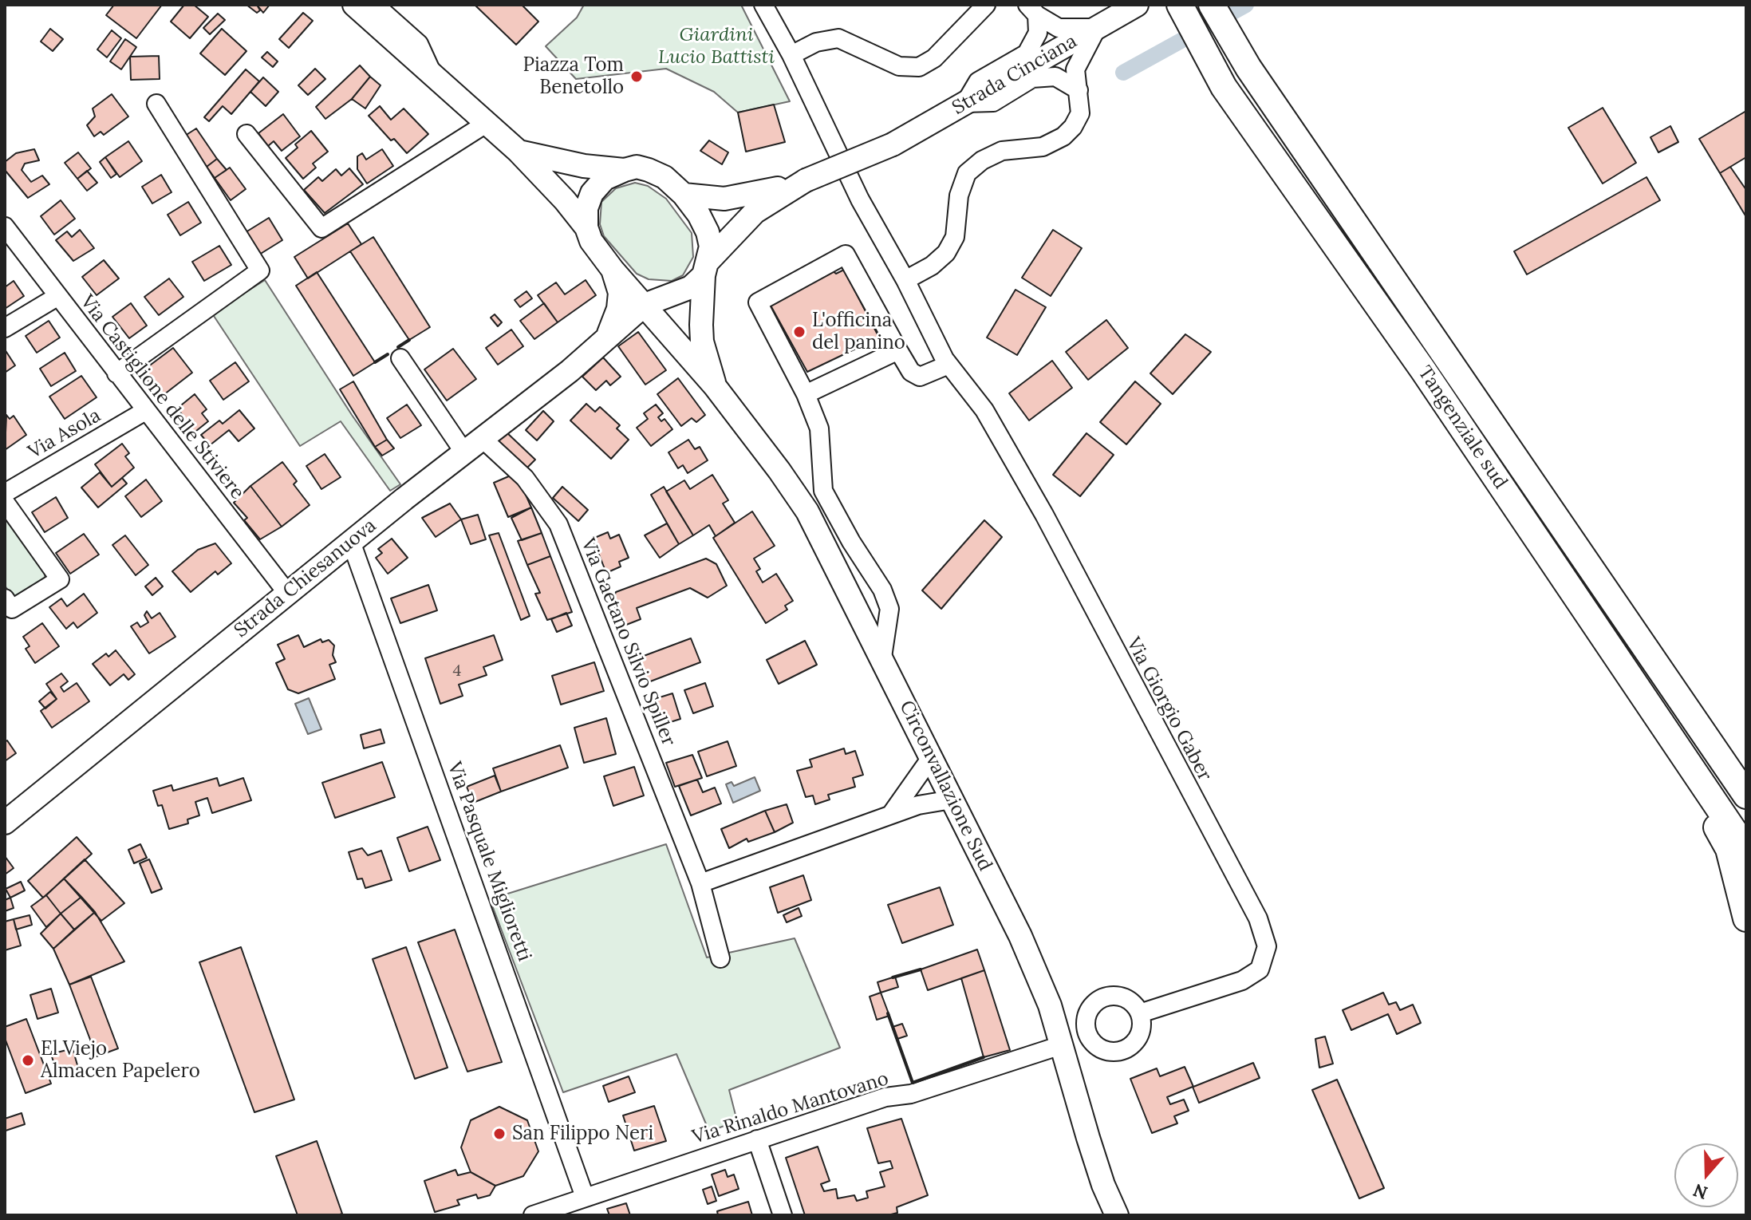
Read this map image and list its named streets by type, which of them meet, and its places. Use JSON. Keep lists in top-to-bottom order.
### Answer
{
  "streets": {
    "highway": ["Tangenziale sud"],
    "main road": ["Strada Cinciana", "Strada Chiesanuova", "Circonvallazione Sud"],
    "street": [
      "Via Castiglione delle Stiviere",
      "Via Asola",
      "Via Gaetano Silvio Spiller",
      "Via Giorgio Gaber",
      "Via Pasquale Miglioretti",
      "Via Rinaldo Mantovano"
    ]
  },
  "crossings": [
    ["Via Castiglione delle Stiviere", "Via Asola"],
    ["Via Castiglione delle Stiviere", "Strada Chiesanuova"],
    ["Strada Chiesanuova", "Via Gaetano Silvio Spiller"],
    ["Strada Chiesanuova", "Circonvallazione Sud"],
    ["Strada Chiesanuova", "Via Pasquale Miglioretti"],
    ["Circonvallazione Sud", "Via Rinaldo Mantovano"],
    ["Via Pasquale Miglioretti", "Via Rinaldo Mantovano"]
  ],
  "parks": ["Giardini Lucio Battisti"],
  "places": [
    "Piazza Tom Benetollo",
    "L'officina del panino",
    "El Viejo Almacen Papelero",
    "San Filippo Neri"
  ],
  "house_numbers": ["4"],
  "north": "bottom"
}
